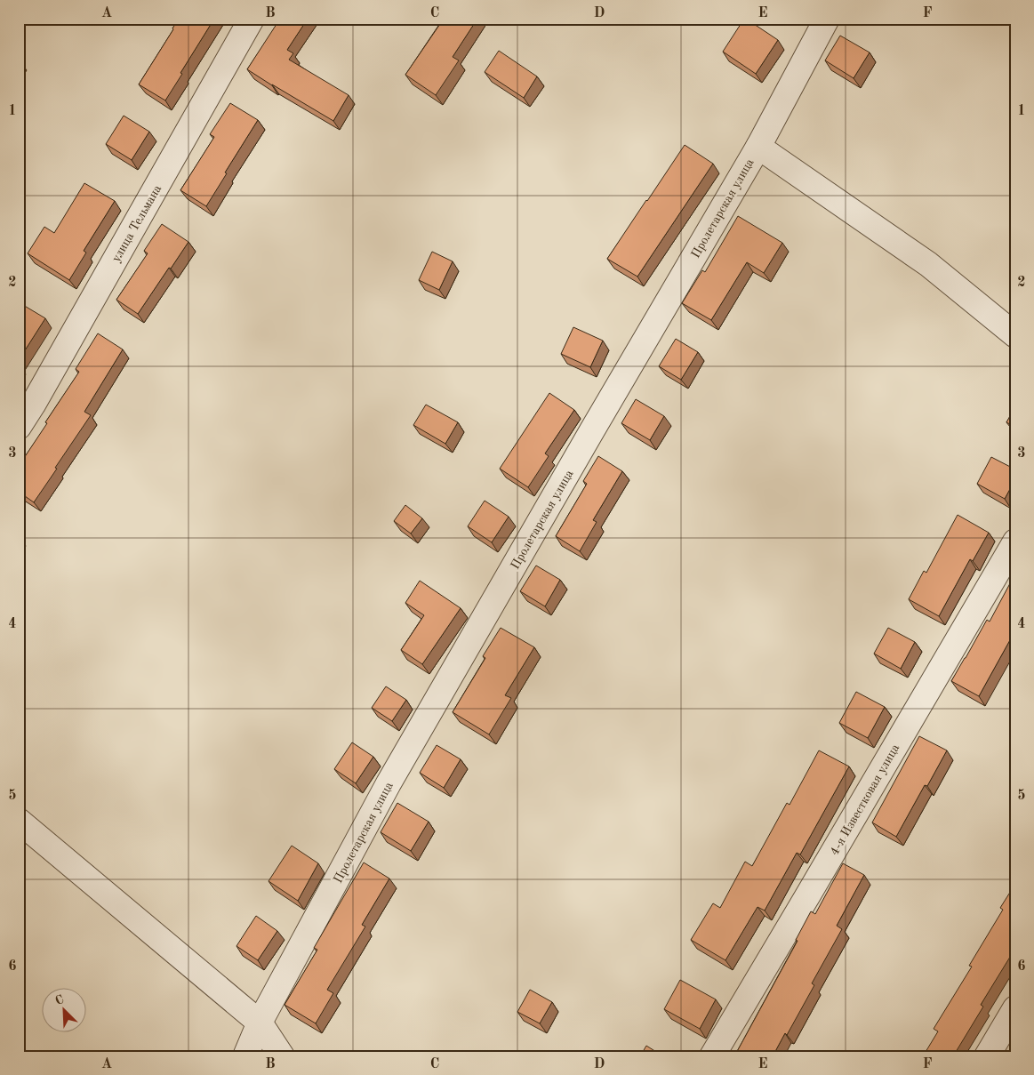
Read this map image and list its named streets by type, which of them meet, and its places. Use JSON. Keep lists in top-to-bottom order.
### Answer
{
  "streets": {
    "street": ["Пролетарская улица", "улица Тельмана", "4-я Известковая улица"]
  },
  "north": "top left",
  "grid": {
    "columns": [
      "A",
      "B",
      "C",
      "D",
      "E",
      "F"
    ],
    "rows": [
      "1",
      "2",
      "3",
      "4",
      "5",
      "6"
    ]
  }
}
